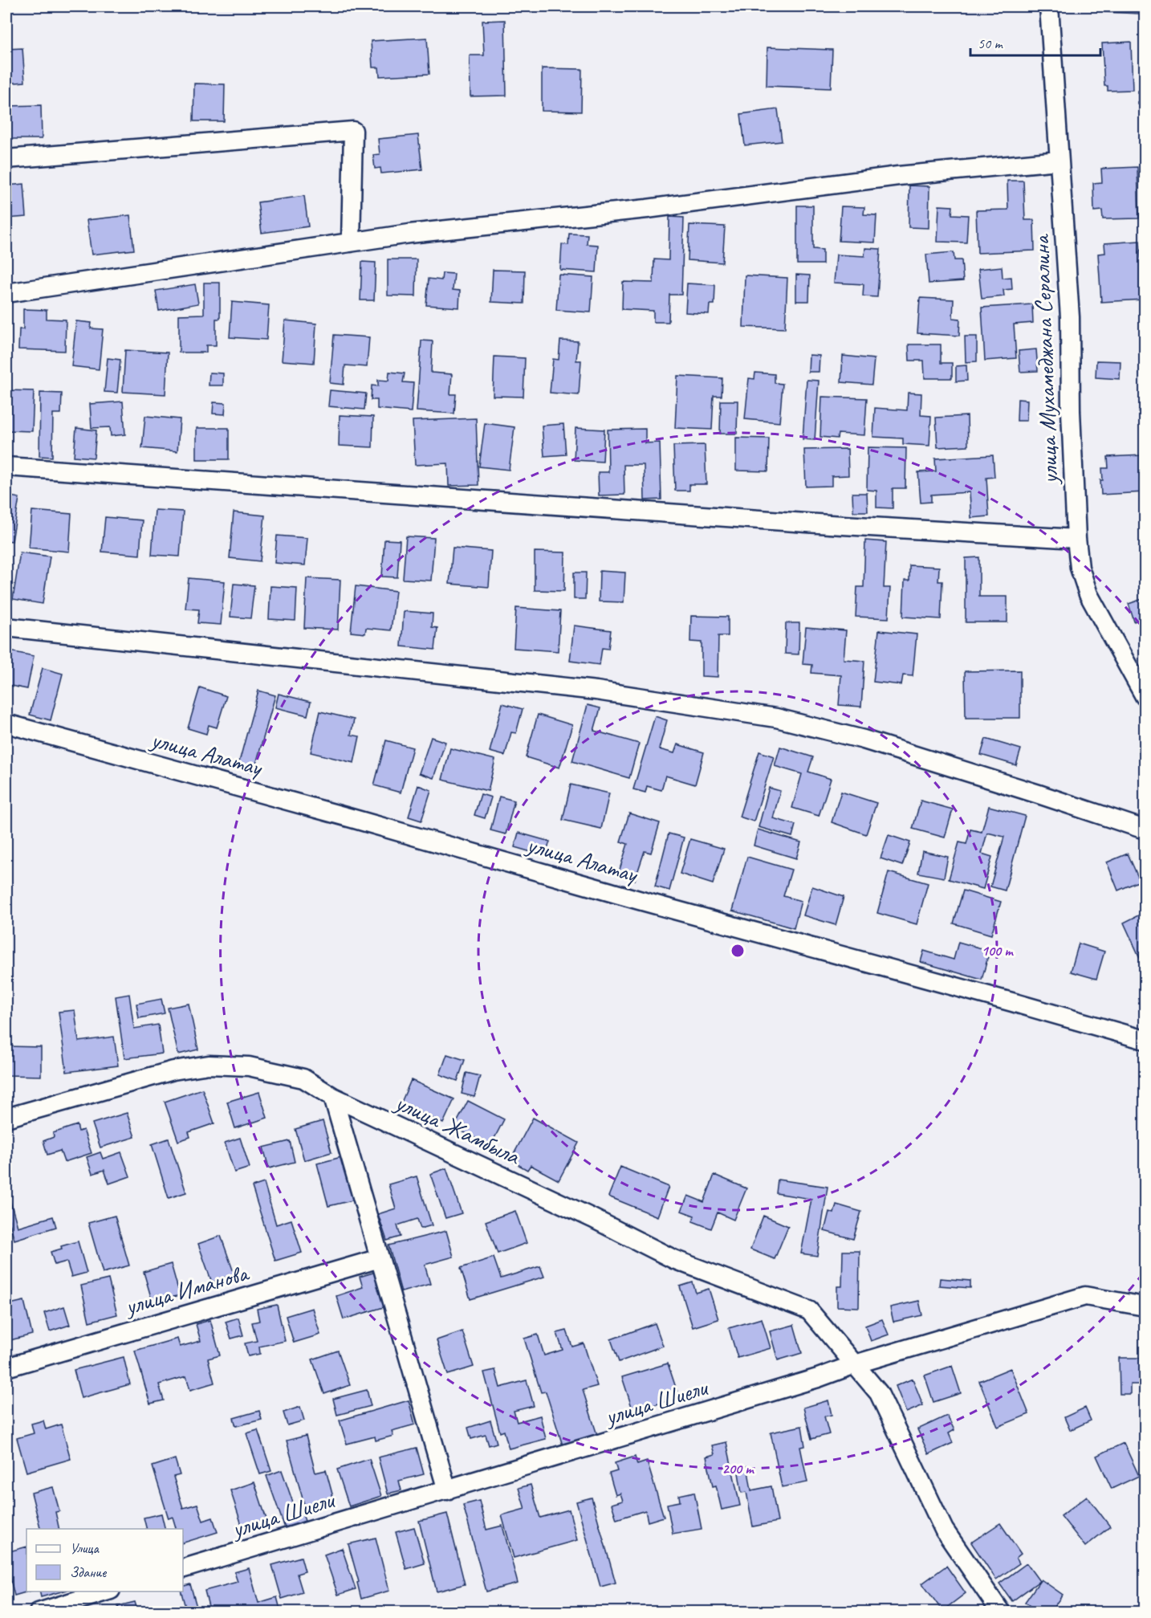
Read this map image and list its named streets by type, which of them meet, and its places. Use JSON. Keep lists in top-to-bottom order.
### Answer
{
  "streets": {
    "street": [
      "улица Мухамеджана Сералина",
      "улица Алатау",
      "улица Жамбыла",
      "улица Иманова",
      "улица Шиели"
    ]
  },
  "crossings": [
    ["улица Жамбыла", "улица Шиели"]
  ],
  "legend": ["Улица", "Здание"],
  "scale_bar": "50 m",
  "rings": ["100 m", "200 m"]
}
